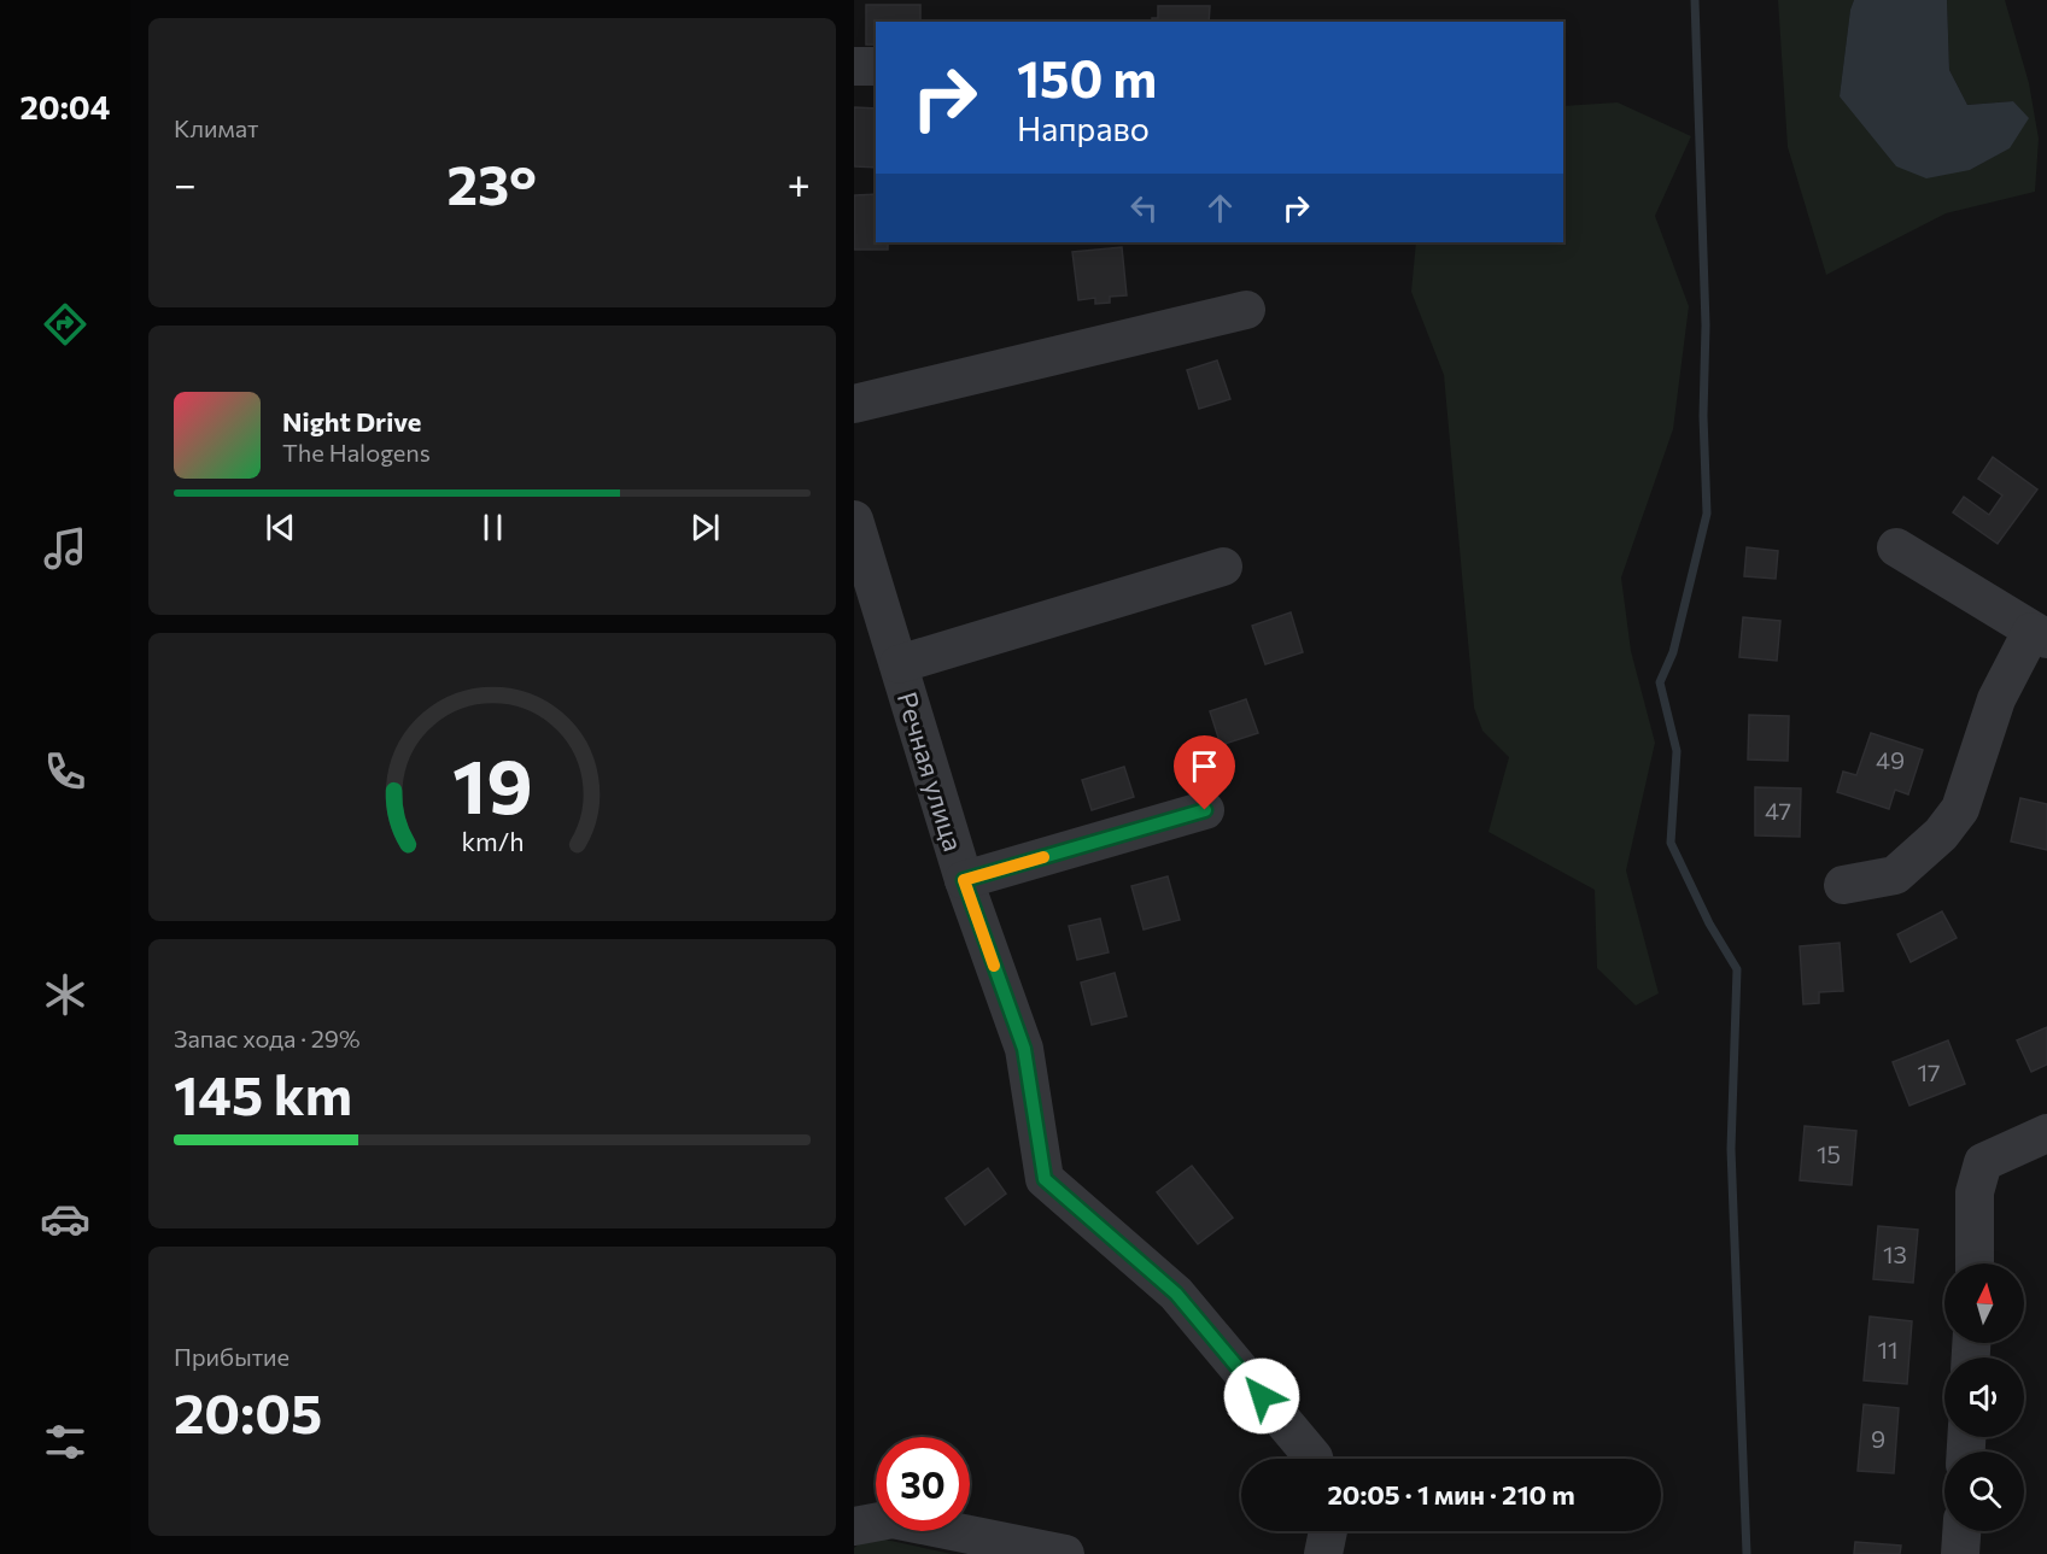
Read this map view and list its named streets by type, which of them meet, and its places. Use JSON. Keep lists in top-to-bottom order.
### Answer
{
  "streets": {
    "street": ["Речная улица"]
  },
  "house_numbers": [
    "49",
    "47",
    "17",
    "15",
    "13",
    "11",
    "9"
  ],
  "north": "top",
  "page": {
    "tabs": "20:04",
    "tile": [
      "Климат",
      ["Запас хода · 29%", "145 km"],
      ["Прибытие", "20:05"]
    ],
    "turn": ["150 m", "Направо"],
    "heat": ["−", "23°", "+"],
    "song": ["Night Drive", "The Halogens"],
    "limit": "30",
    "trip": "20:05 · 1 мин · 210 m",
    "gauge": ["19", "km/h"]
  }
}
